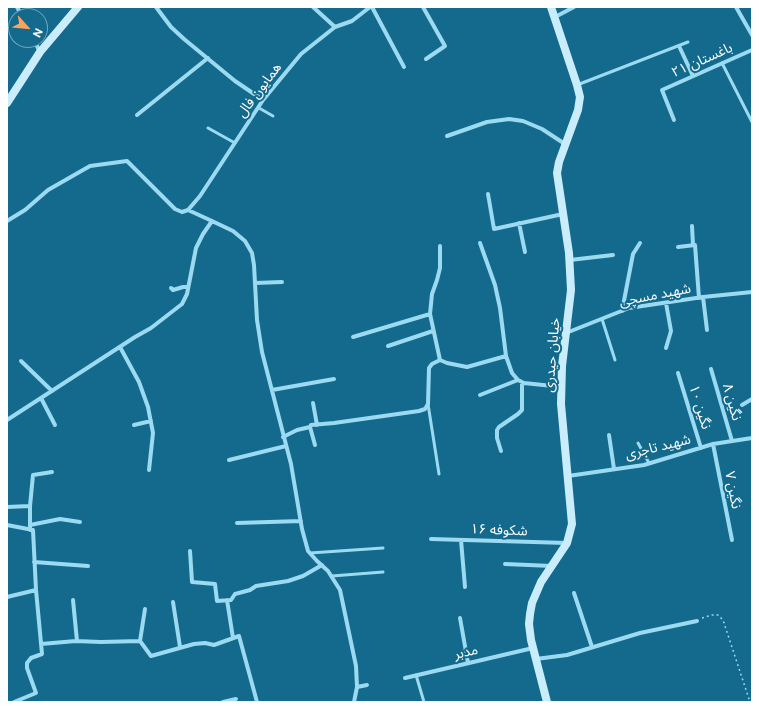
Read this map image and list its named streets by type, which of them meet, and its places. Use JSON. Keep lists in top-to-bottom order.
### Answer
{
  "streets": {
    "street": [
      "باغستان ۲۱",
      "همایون فال",
      "شهید مسچی",
      "خیابان حیدری",
      "نگین ۸",
      "نگین ۱۰",
      "شهید تاجری",
      "نگین ۷",
      "شکوفه ۱۶",
      "مدبر"
    ]
  },
  "crossings": [
    ["شهید مسچی", "خیابان حیدری"],
    ["خیابان حیدری", "شهید تاجری"],
    ["خیابان حیدری", "شکوفه ۱۶"],
    ["خیابان حیدری", "مدبر"],
    ["نگین ۸", "شهید تاجری"],
    ["نگین ۱۰", "شهید تاجری"],
    ["شهید تاجری", "نگین ۷"]
  ],
  "north": "bottom right"
}
